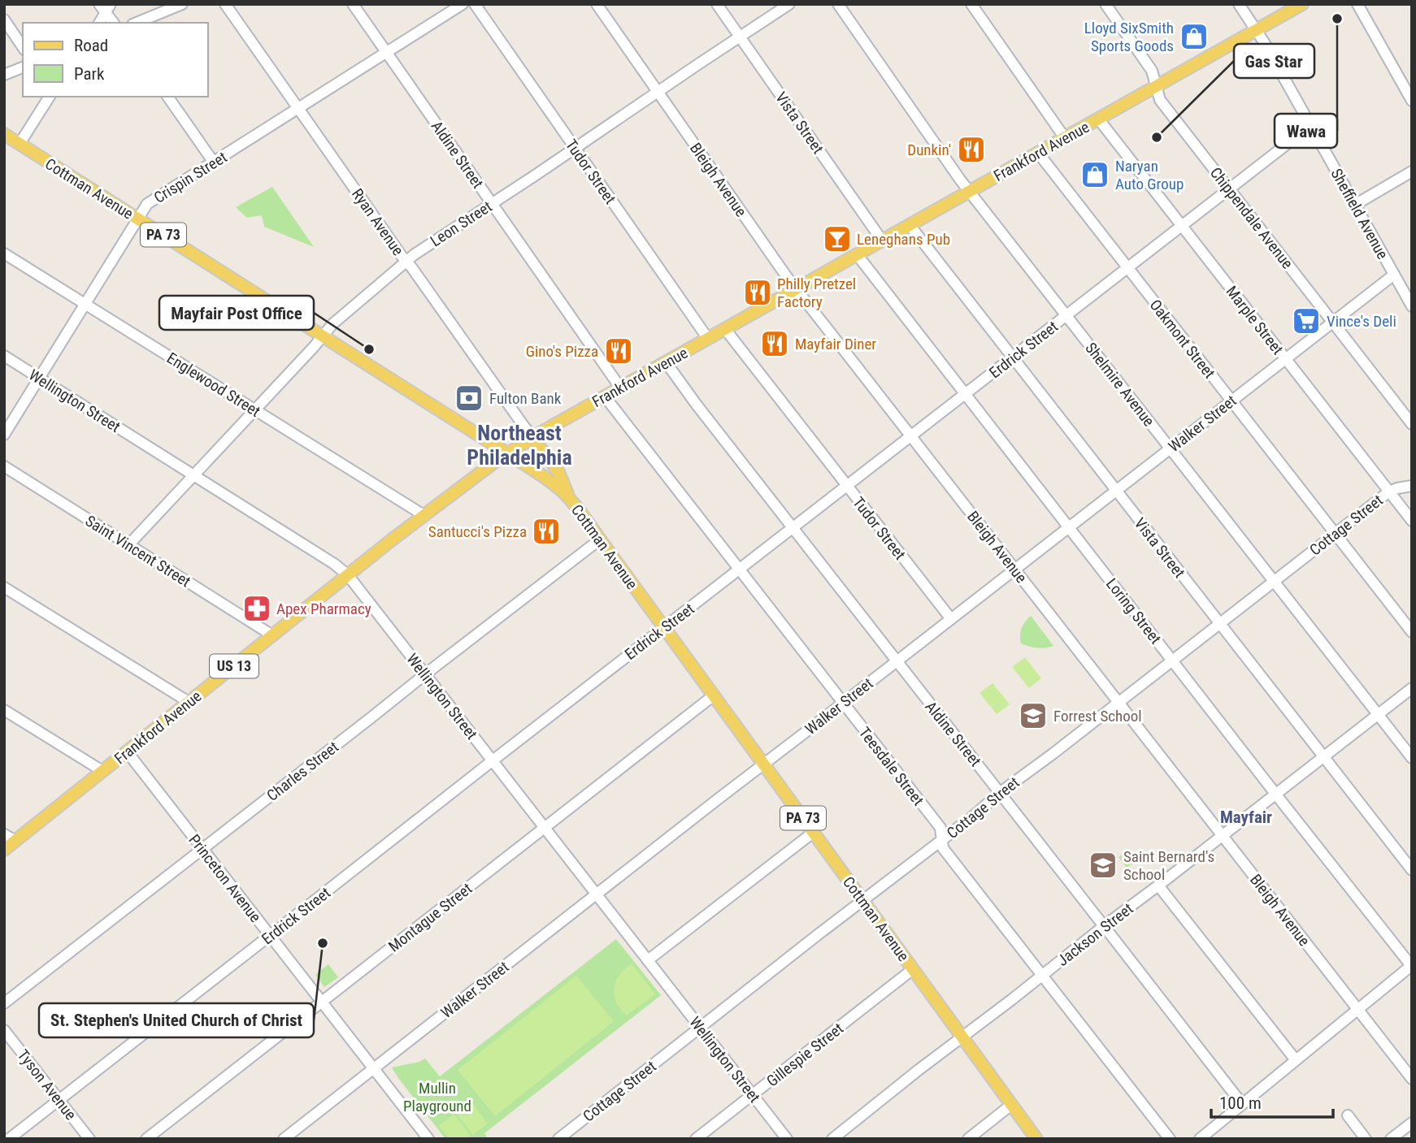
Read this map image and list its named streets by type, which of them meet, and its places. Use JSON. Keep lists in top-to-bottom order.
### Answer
{
  "streets": {
    "main road": [
      "Frankford Avenue",
      "Cottman Avenue",
      "PA 73",
      "US 13"
    ],
    "street": [
      "Vista Street",
      "Aldine Street",
      "Tudor Street",
      "Crispin Street",
      "Bleigh Avenue",
      "Sheffield Avenue",
      "Chippendale Avenue",
      "Ryan Avenue",
      "Leon Street",
      "Marple Street",
      "Oakmont Street",
      "Erdrick Street",
      "Englewood Street",
      "Shelmire Avenue",
      "Wellington Street",
      "Walker Street",
      "Cottage Street",
      "Saint Vincent Street",
      "Loring Street",
      "Teesdale Street",
      "Charles Street",
      "Princeton Avenue",
      "Montague Street",
      "Jackson Street",
      "Gillespie Street",
      "Tyson Avenue"
    ]
  },
  "crossings": [
    ["Vista Street", "Frankford Avenue"],
    ["Vista Street", "Leon Street"],
    ["Vista Street", "Erdrick Street"],
    ["Vista Street", "Walker Street"],
    ["Vista Street", "Cottage Street"],
    ["Vista Street", "Jackson Street"],
    ["Frankford Avenue", "Aldine Street"],
    ["Frankford Avenue", "Tudor Street"],
    ["Frankford Avenue", "Bleigh Avenue"],
    ["Frankford Avenue", "Cottman Avenue"],
    ["Frankford Avenue", "Sheffield Avenue"],
    ["Frankford Avenue", "Chippendale Avenue"],
    ["Frankford Avenue", "Ryan Avenue"],
    ["Frankford Avenue", "Marple Street"],
    ["Frankford Avenue", "Oakmont Street"],
    ["Frankford Avenue", "Englewood Street"],
    ["Frankford Avenue", "Shelmire Avenue"],
    ["Frankford Avenue", "Wellington Street"],
    ["Frankford Avenue", "Saint Vincent Street"],
    ["Frankford Avenue", "Loring Street"],
    ["Frankford Avenue", "Teesdale Street"],
    ["Frankford Avenue", "Princeton Avenue"],
    ["Aldine Street", "Crispin Street"],
    ["Aldine Street", "Leon Street"],
    ["Aldine Street", "Erdrick Street"],
    ["Aldine Street", "Walker Street"],
    ["Aldine Street", "Cottage Street"],
    ["Aldine Street", "Jackson Street"],
    ["Tudor Street", "Leon Street"],
    ["Tudor Street", "Erdrick Street"],
    ["Tudor Street", "Walker Street"],
    ["Crispin Street", "Cottman Avenue"],
    ["Crispin Street", "Ryan Avenue"],
    ["Crispin Street", "Englewood Street"],
    ["Crispin Street", "Wellington Street"],
    ["Bleigh Avenue", "Leon Street"],
    ["Bleigh Avenue", "Erdrick Street"],
    ["Bleigh Avenue", "Walker Street"],
    ["Bleigh Avenue", "Cottage Street"],
    ["Bleigh Avenue", "Jackson Street"],
    ["Cottman Avenue", "Leon Street"],
    ["Cottman Avenue", "Erdrick Street"],
    ["Cottman Avenue", "Walker Street"],
    ["Cottman Avenue", "Cottage Street"],
    ["Cottman Avenue", "Charles Street"],
    ["Cottman Avenue", "Montague Street"],
    ["Cottman Avenue", "Jackson Street"],
    ["Cottman Avenue", "Gillespie Street"],
    ["Sheffield Avenue", "Erdrick Street"],
    ["Sheffield Avenue", "Walker Street"],
    ["Chippendale Avenue", "Erdrick Street"],
    ["Chippendale Avenue", "Walker Street"],
    ["Ryan Avenue", "Leon Street"],
    ["Leon Street", "Englewood Street"],
    ["Leon Street", "Wellington Street"],
    ["Leon Street", "Saint Vincent Street"],
    ["Marple Street", "Erdrick Street"],
    ["Marple Street", "Walker Street"],
    ["Marple Street", "Cottage Street"],
    ["Oakmont Street", "Erdrick Street"],
    ["Oakmont Street", "Walker Street"],
    ["Oakmont Street", "Cottage Street"],
    ["Erdrick Street", "Shelmire Avenue"],
    ["Erdrick Street", "Wellington Street"],
    ["Erdrick Street", "Loring Street"],
    ["Erdrick Street", "Teesdale Street"],
    ["Erdrick Street", "Princeton Avenue"],
    ["Erdrick Street", "Tyson Avenue"],
    ["Shelmire Avenue", "Walker Street"],
    ["Shelmire Avenue", "Cottage Street"],
    ["Shelmire Avenue", "Jackson Street"],
    ["Wellington Street", "Walker Street"],
    ["Wellington Street", "Cottage Street"],
    ["Wellington Street", "Charles Street"],
    ["Wellington Street", "Montague Street"],
    ["Wellington Street", "Gillespie Street"],
    ["Walker Street", "Loring Street"],
    ["Walker Street", "Teesdale Street"],
    ["Walker Street", "Princeton Avenue"],
    ["Cottage Street", "Loring Street"],
    ["Cottage Street", "Teesdale Street"],
    ["Loring Street", "Jackson Street"],
    ["Teesdale Street", "Jackson Street"],
    ["Charles Street", "Princeton Avenue"],
    ["Princeton Avenue", "Montague Street"]
  ],
  "districts": ["Northeast Philadelphia", "Mayfair"],
  "parks": ["Mullin Playground"],
  "places": {
    "other": [
      "Wawa",
      "Gas Star",
      "Mayfair Post Office",
      "St. Stephen's United Church of Christ"
    ],
    "shop": ["Lloyd SixSmith Sports Goods", "Naryan Auto Group"],
    "restaurant": [
      "Dunkin'",
      "Philly Pretzel Factory",
      "Mayfair Diner",
      "Gino's Pizza",
      "Santucci's Pizza"
    ],
    "bar": ["Leneghans Pub"],
    "supermarket": ["Vince's Deli"],
    "bank": ["Fulton Bank"],
    "pharmacy": ["Apex Pharmacy"],
    "school or university": ["Forrest School", "Saint Bernard's School"]
  },
  "legend": ["Road", "Park"],
  "scale_bar": "100 m"
}
